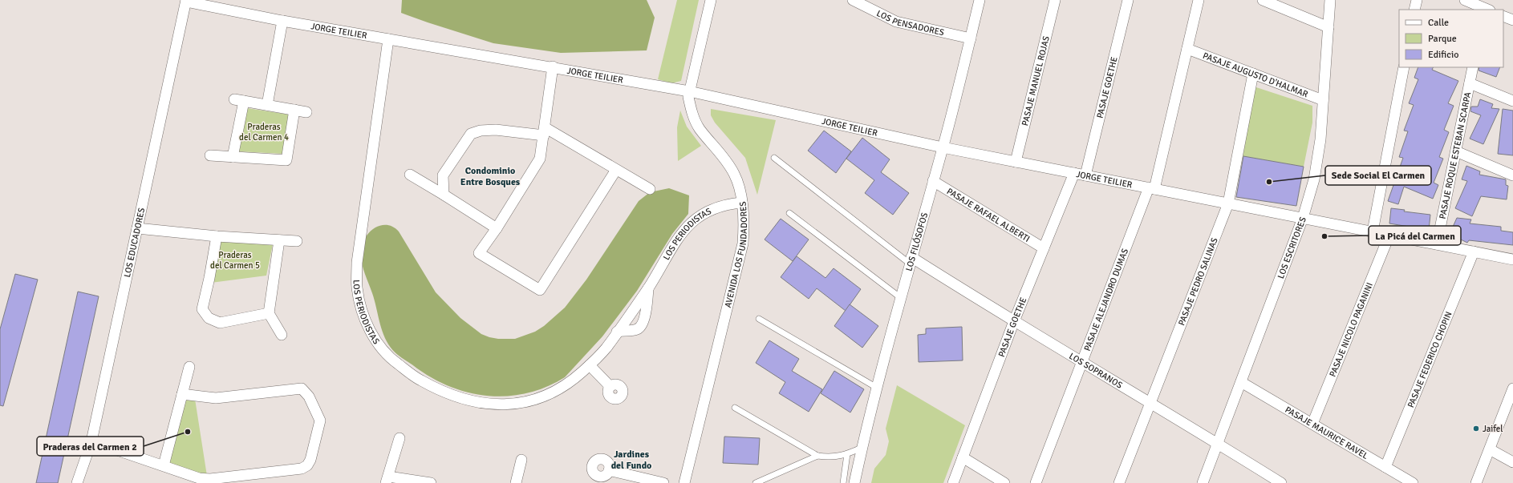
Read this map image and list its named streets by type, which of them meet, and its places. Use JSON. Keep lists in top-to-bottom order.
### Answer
{
  "streets": {
    "street": [
      "LOS PENSADORES",
      "JORGE TEILIER",
      "PASAJE AUGUSTO D'HALMAR",
      "PASAJE MANUEL ROJAS",
      "PASAJE GOETHE",
      "PASAJE ROQUE ESTEBAN SCARPA",
      "PASAJE RAFAEL ALBERTI",
      "LOS PERIODISTAS",
      "LOS FILÓSOFOS",
      "LOS EDUCADORES",
      "LOS ESCRITORES",
      "AVENIDA LOS FUNDADORES",
      "PASAJE PEDRO SALINAS",
      "PASAJE ALEJANDRO DUMAS",
      "PASAJE NICOLO PAGANINI",
      "PASAJE FEDERICO CHOPIN",
      "LOS SOPRANOS",
      "PASAJE MAURICE RAVEL"
    ]
  },
  "crossings": [
    ["LOS PENSADORES", "LOS FILÓSOFOS"],
    ["JORGE TEILIER", "PASAJE MANUEL ROJAS"],
    ["JORGE TEILIER", "PASAJE GOETHE"],
    ["JORGE TEILIER", "PASAJE ROQUE ESTEBAN SCARPA"],
    ["JORGE TEILIER", "LOS PERIODISTAS"],
    ["JORGE TEILIER", "LOS FILÓSOFOS"],
    ["JORGE TEILIER", "LOS EDUCADORES"],
    ["JORGE TEILIER", "LOS ESCRITORES"],
    ["JORGE TEILIER", "AVENIDA LOS FUNDADORES"],
    ["JORGE TEILIER", "PASAJE PEDRO SALINAS"],
    ["JORGE TEILIER", "PASAJE ALEJANDRO DUMAS"],
    ["JORGE TEILIER", "PASAJE NICOLO PAGANINI"],
    ["JORGE TEILIER", "PASAJE FEDERICO CHOPIN"],
    ["PASAJE AUGUSTO D'HALMAR", "LOS ESCRITORES"],
    ["PASAJE AUGUSTO D'HALMAR", "PASAJE PEDRO SALINAS"],
    ["PASAJE AUGUSTO D'HALMAR", "PASAJE ALEJANDRO DUMAS"],
    ["PASAJE GOETHE", "PASAJE RAFAEL ALBERTI"],
    ["PASAJE GOETHE", "LOS SOPRANOS"],
    ["PASAJE RAFAEL ALBERTI", "LOS FILÓSOFOS"],
    ["LOS PERIODISTAS", "AVENIDA LOS FUNDADORES"],
    ["LOS FILÓSOFOS", "LOS SOPRANOS"],
    ["LOS ESCRITORES", "LOS SOPRANOS"],
    ["LOS ESCRITORES", "PASAJE MAURICE RAVEL"],
    ["PASAJE PEDRO SALINAS", "LOS SOPRANOS"],
    ["PASAJE ALEJANDRO DUMAS", "LOS SOPRANOS"],
    ["PASAJE NICOLO PAGANINI", "PASAJE MAURICE RAVEL"],
    ["PASAJE FEDERICO CHOPIN", "PASAJE MAURICE RAVEL"]
  ],
  "districts": ["Condominio Entre Bosques", "Jardines del Fundo"],
  "parks": ["Praderas del Carmen 4", "Praderas del Carmen 5"],
  "places": [
    "Sede Social El Carmen",
    "La Picá del Carmen",
    "Jaifel",
    "Praderas del Carmen 2"
  ],
  "legend": ["Calle", "Parque", "Edificio"]
}
